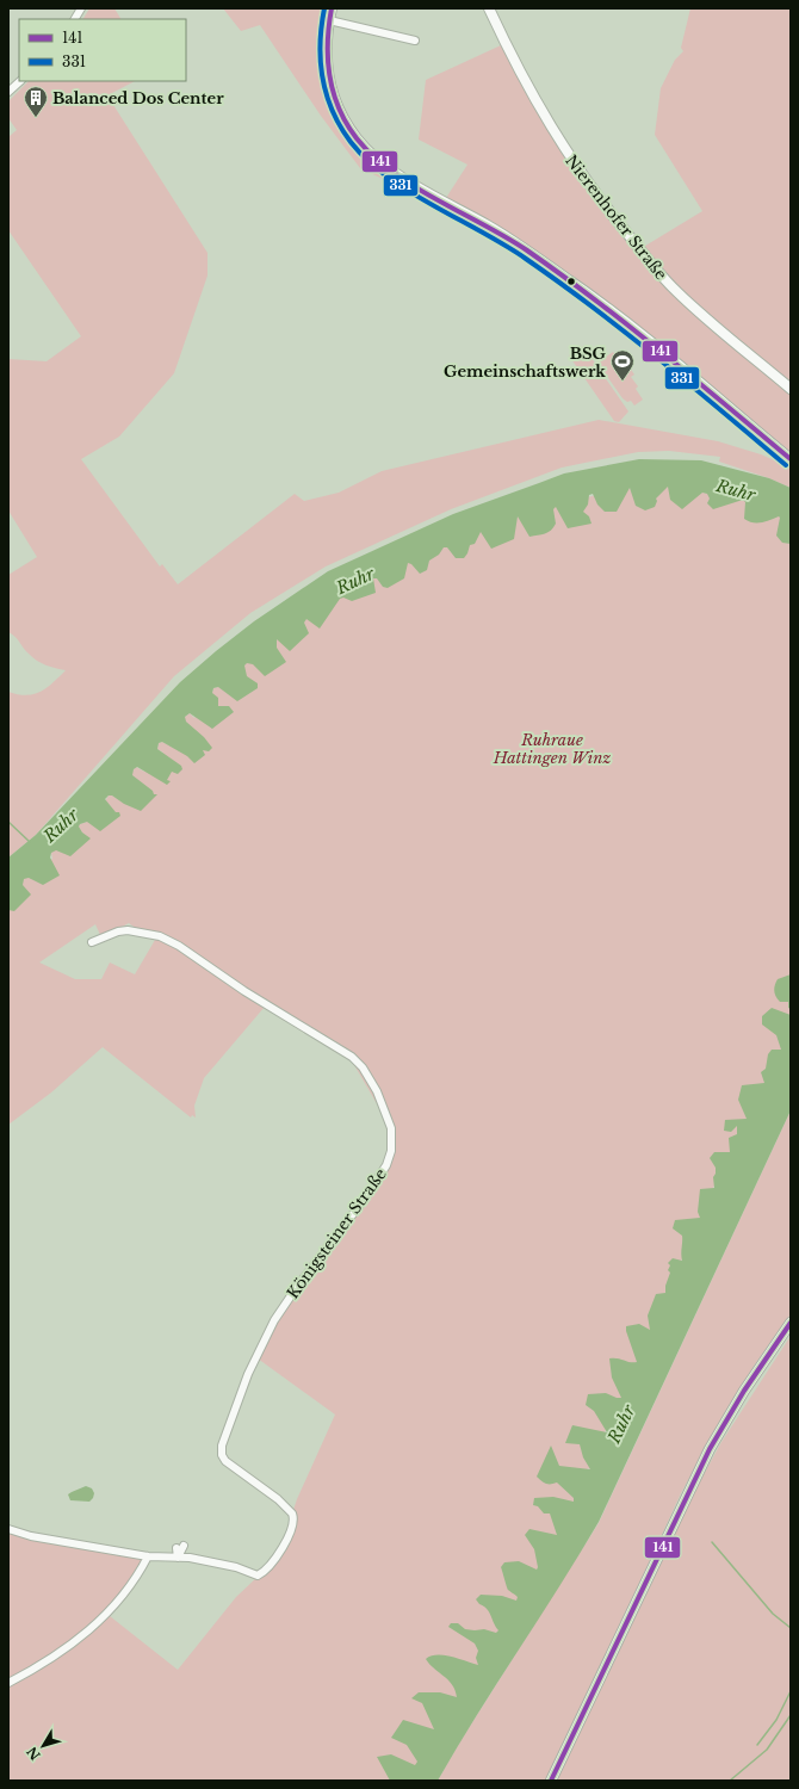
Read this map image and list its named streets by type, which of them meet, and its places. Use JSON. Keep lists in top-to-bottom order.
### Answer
{
  "streets": {
    "main road": ["Nierenhofer Straße"],
    "street": ["Königsteiner Straße"]
  },
  "water": ["Ruhr"],
  "parks": ["Ruhraue Hattingen Winz"],
  "places": {
    "building": ["Balanced Dos Center"],
    "sports": ["BSG Gemeinschaftswerk"]
  },
  "lines": ["transit line 141", "transit line 331"],
  "legend": ["141", "331"],
  "north": "bottom left"
}
